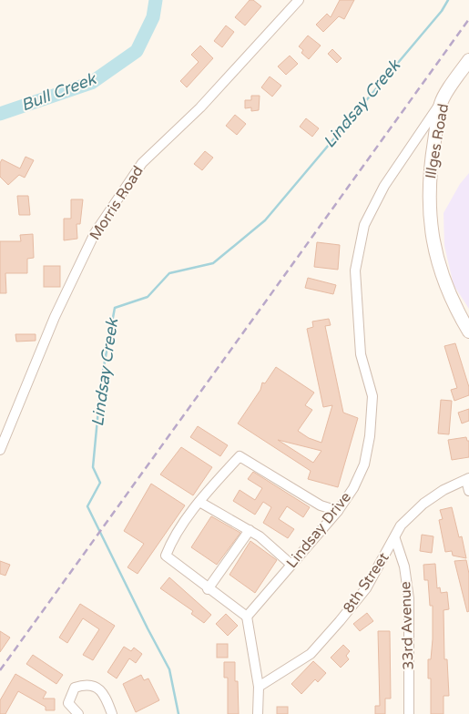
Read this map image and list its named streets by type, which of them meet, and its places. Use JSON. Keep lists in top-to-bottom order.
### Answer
{
  "streets": {
    "street": [
      "Illges Road",
      "Morris Road",
      "Lindsay Drive",
      "8th Street",
      "33rd Avenue"
    ]
  },
  "crossings": [
    ["Illges Road", "Lindsay Drive"],
    ["8th Street", "33rd Avenue"]
  ],
  "water": ["Bull Creek", "Lindsay Creek"]
}
